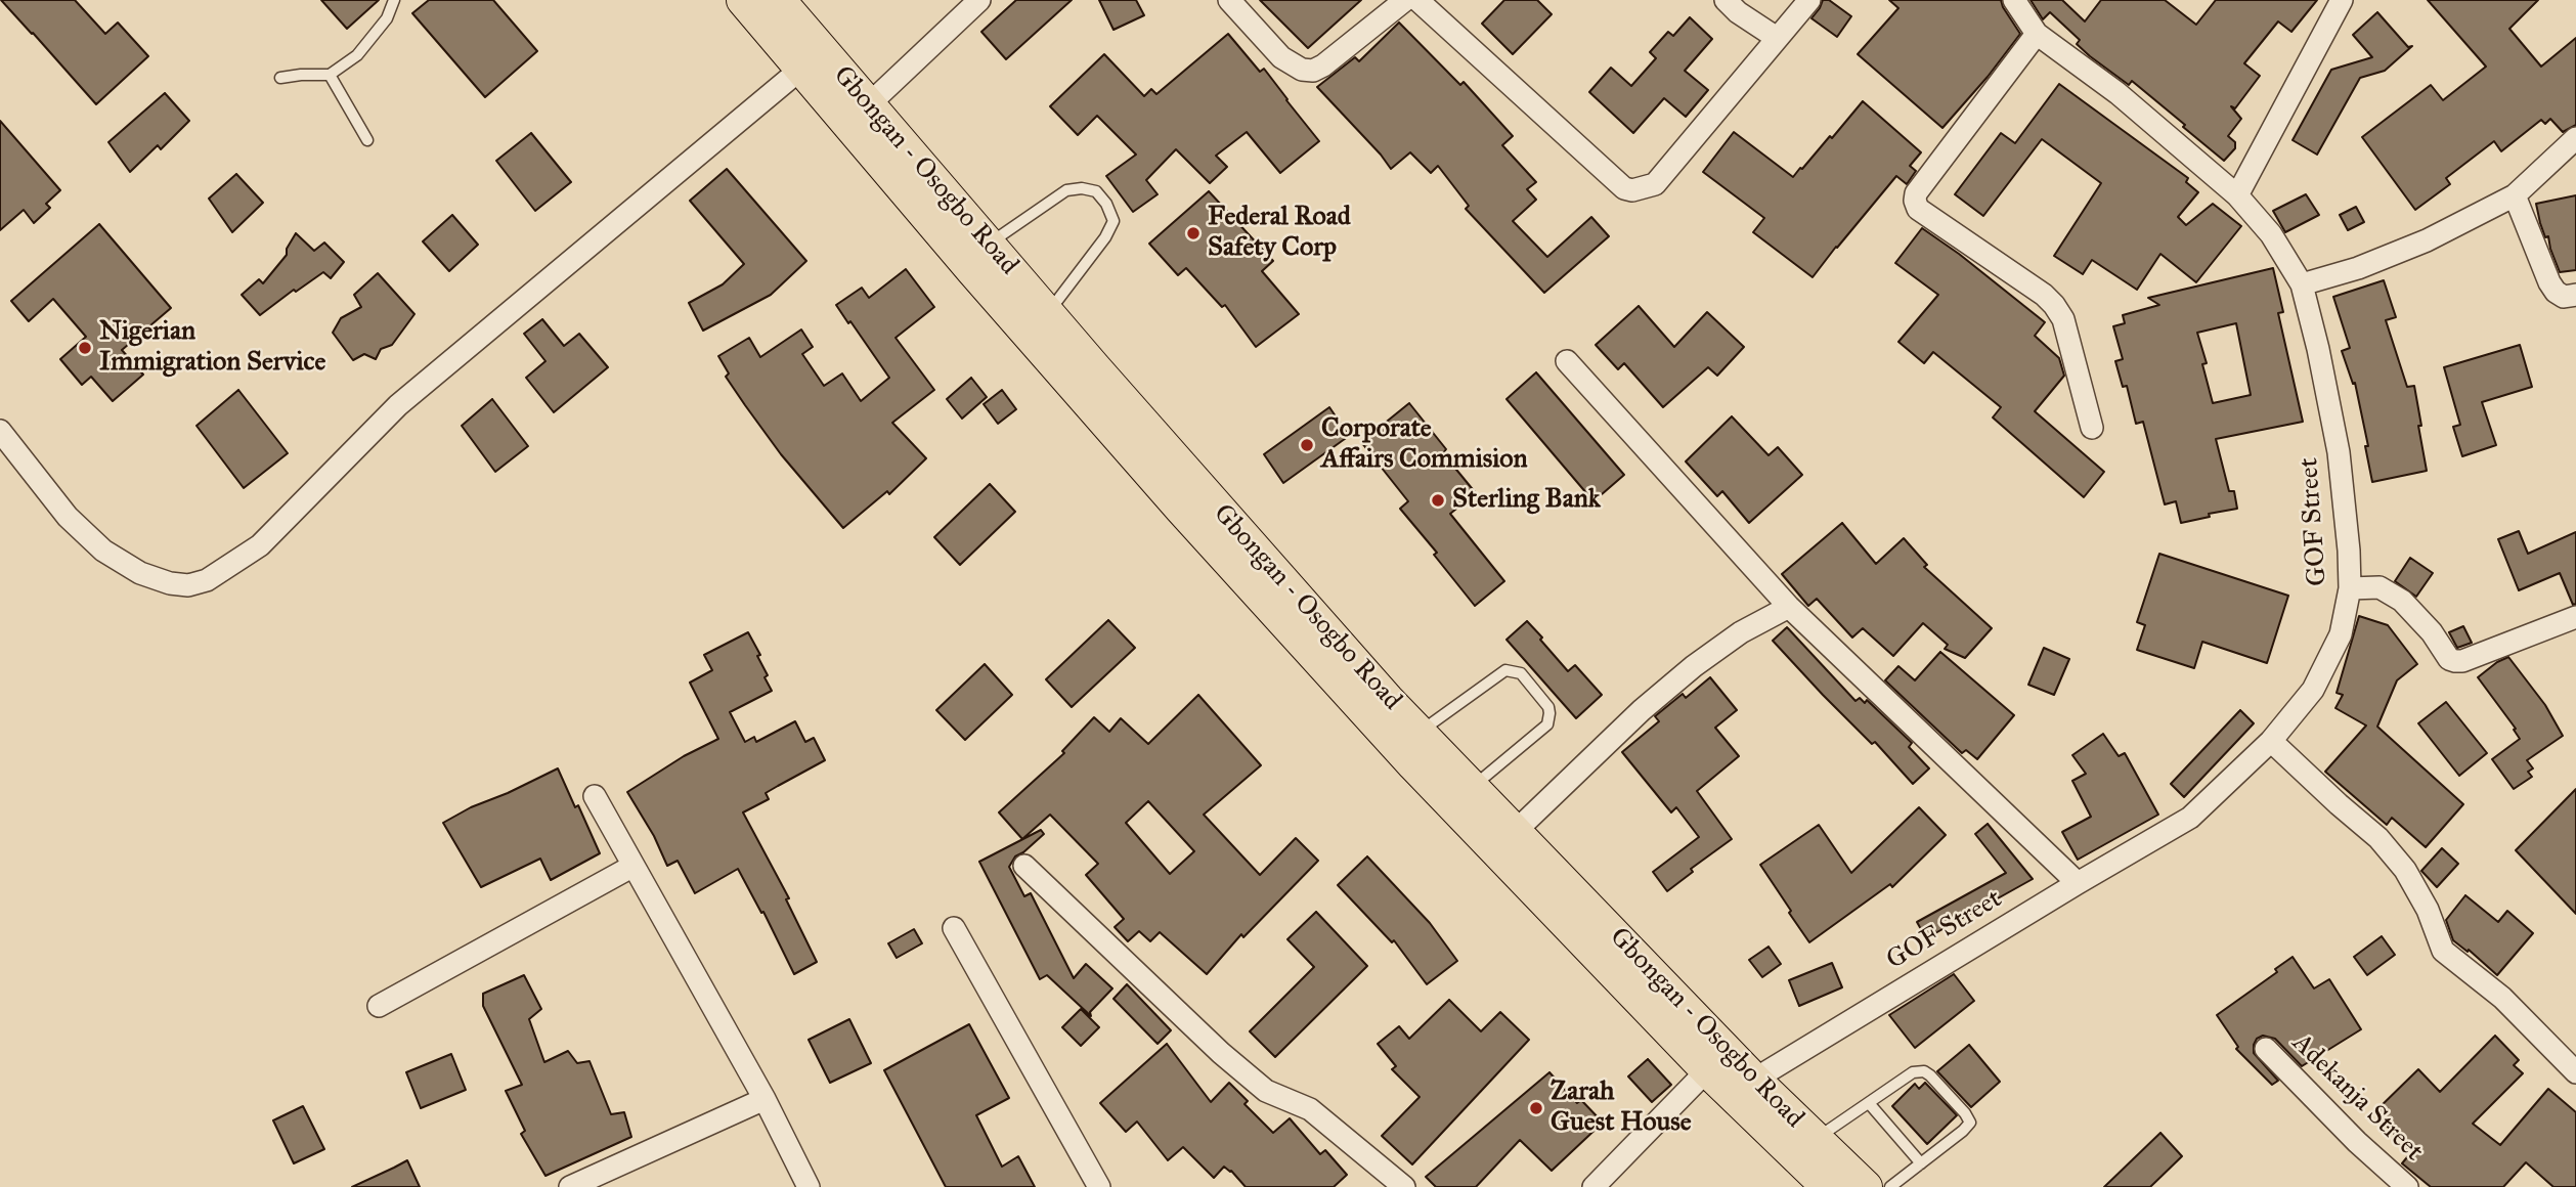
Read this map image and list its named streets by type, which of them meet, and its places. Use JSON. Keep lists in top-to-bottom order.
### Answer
{
  "streets": {
    "main road": ["Gbongan - Osogbo Road"],
    "street": ["GOF Street", "Adekanja Street"]
  },
  "crossings": [
    ["Gbongan - Osogbo Road", "GOF Street"]
  ],
  "places": [
    "Federal Road Safety Corp",
    "Nigerian Immigration Service",
    "Corporate Affairs Commision",
    "Sterling Bank",
    "Zarah Guest House"
  ]
}
